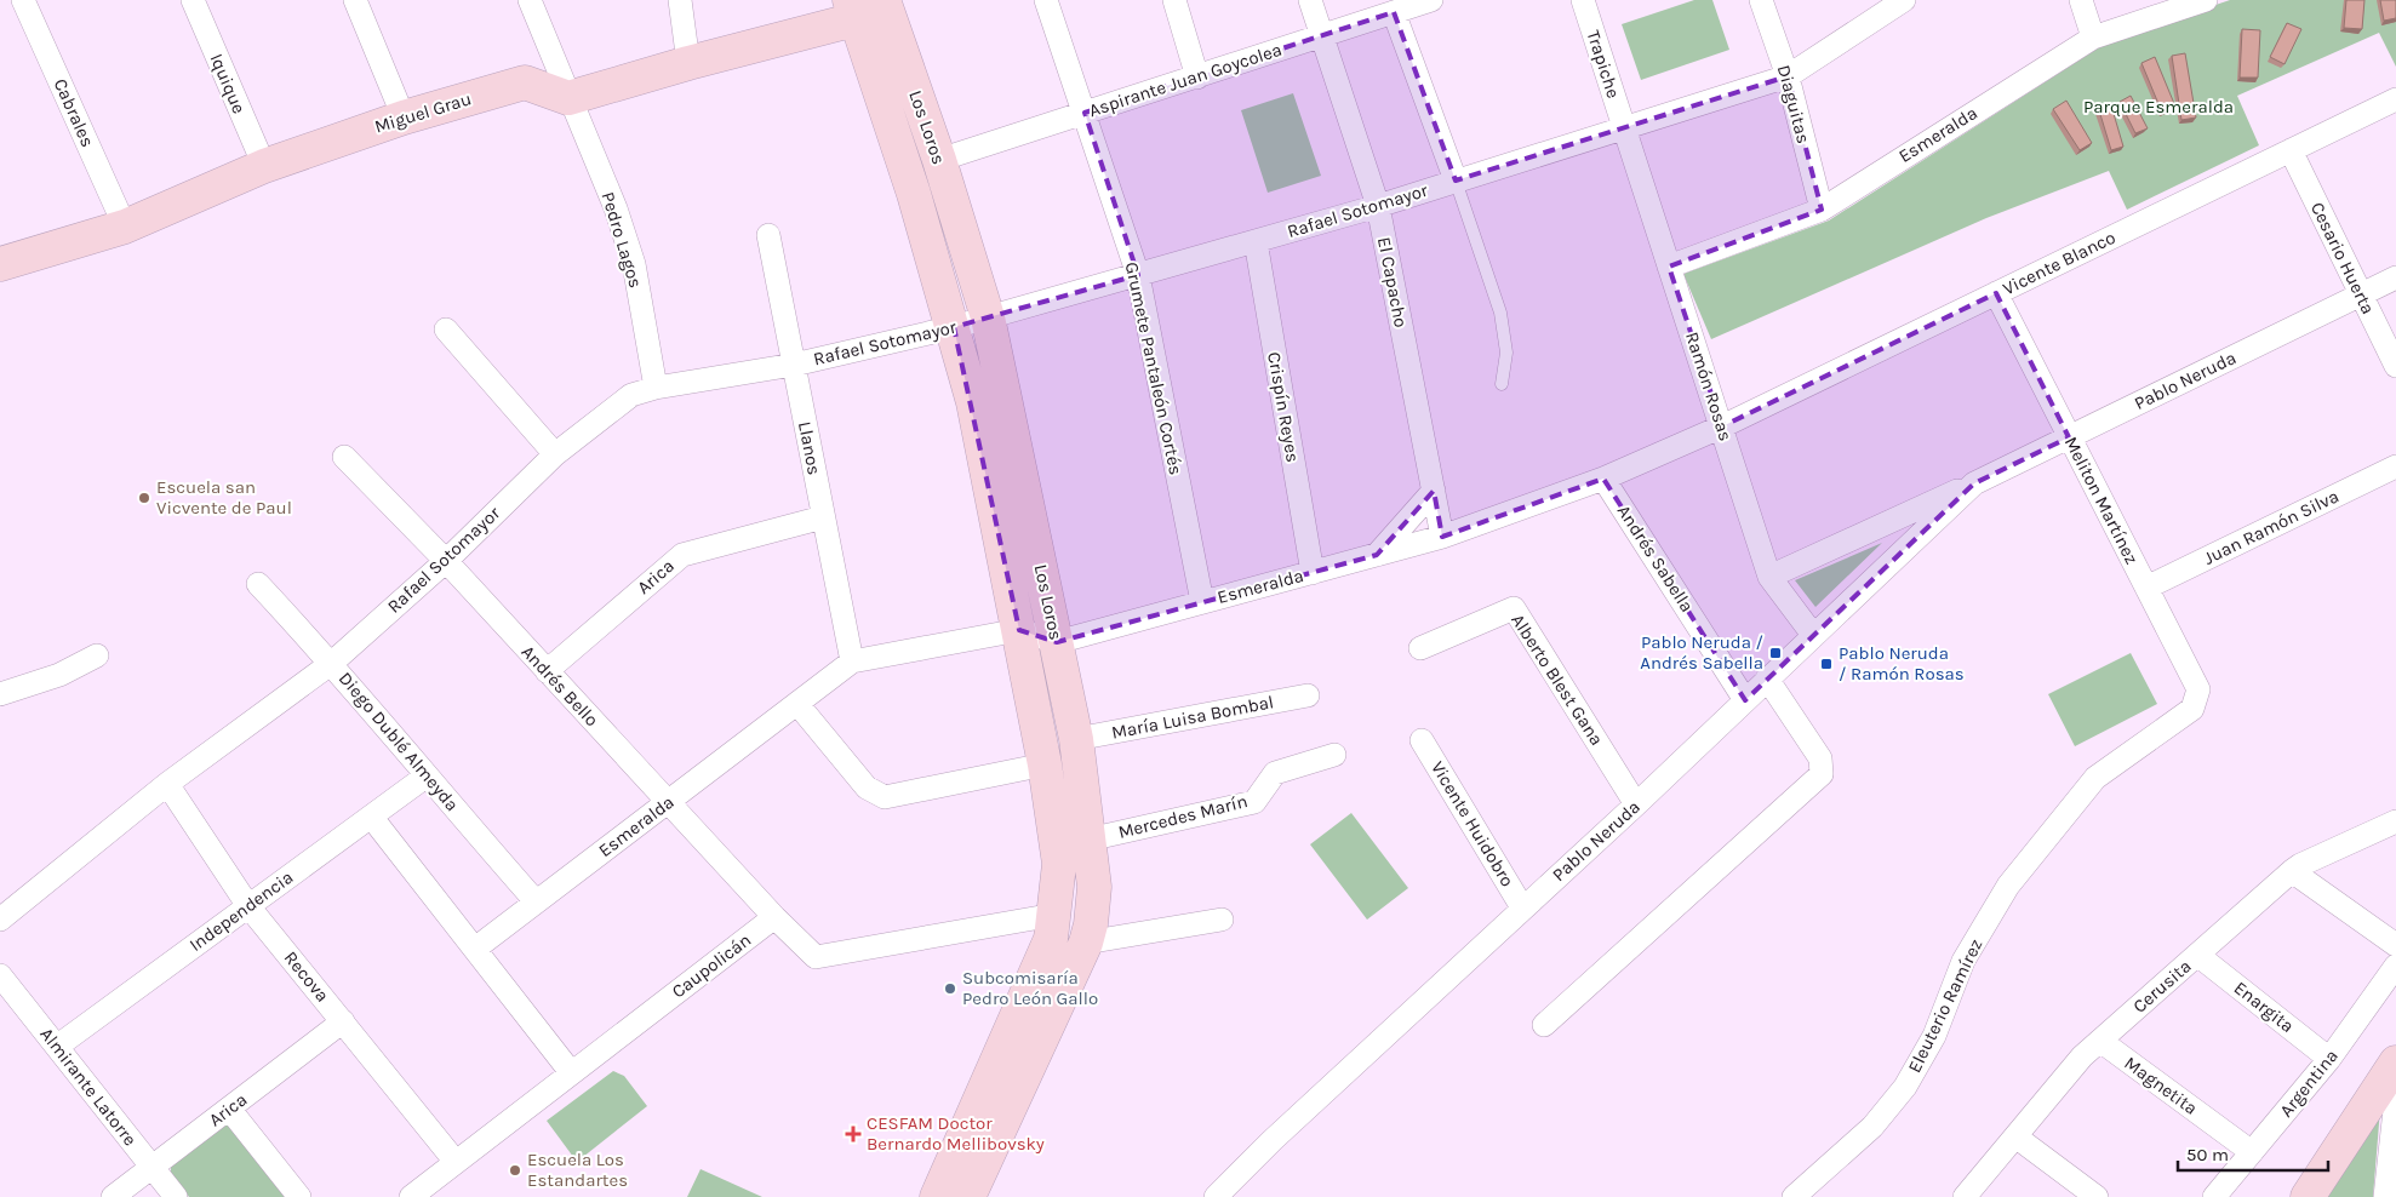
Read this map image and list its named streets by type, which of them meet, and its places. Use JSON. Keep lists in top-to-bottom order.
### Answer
{
  "streets": {
    "main road": ["Miguel Grau", "Los Loros"],
    "street": [
      "Trapiche",
      "Aspirante Juan Goycolea",
      "Iquique",
      "Diaguitas",
      "Cabrales",
      "Esmeralda",
      "Rafael Sotomayor",
      "Pedro Lagos",
      "Cesario Huerta",
      "Vicente Blanco",
      "El Capacho",
      "Grumete Pantaleón Cortés",
      "Pablo Neruda",
      "Ramón Rosas",
      "Crispín Reyes",
      "Llanos",
      "Meliton Martínez",
      "Juan Ramón Silva",
      "Andrés Sabella",
      "Arica",
      "Alberto Blest Gana",
      "Andrés Bello",
      "María Luisa Bombal",
      "Diego Dublé Almeyda",
      "Mercedes Marín",
      "Vicente Huidobro",
      "Independencia",
      "Caupolicán",
      "Recova",
      "Cerusita",
      "Eleuterio Ramírez",
      "Enargita",
      "Argentina",
      "Magnetita",
      "Almirante Latorre"
    ]
  },
  "crossings": [
    ["Trapiche", "Rafael Sotomayor"],
    ["Trapiche", "Ramón Rosas"],
    ["Aspirante Juan Goycolea", "Los Loros"],
    ["Aspirante Juan Goycolea", "El Capacho"],
    ["Aspirante Juan Goycolea", "Grumete Pantaleón Cortés"],
    ["Iquique", "Miguel Grau"],
    ["Diaguitas", "Esmeralda"],
    ["Diaguitas", "Rafael Sotomayor"],
    ["Cabrales", "Miguel Grau"],
    ["Miguel Grau", "Pedro Lagos"],
    ["Los Loros", "Esmeralda"],
    ["Los Loros", "Rafael Sotomayor"],
    ["Los Loros", "María Luisa Bombal"],
    ["Los Loros", "Mercedes Marín"],
    ["Esmeralda", "Vicente Blanco"],
    ["Esmeralda", "El Capacho"],
    ["Esmeralda", "Grumete Pantaleón Cortés"],
    ["Esmeralda", "Ramón Rosas"],
    ["Esmeralda", "Crispín Reyes"],
    ["Esmeralda", "Llanos"],
    ["Esmeralda", "Andrés Sabella"],
    ["Esmeralda", "Andrés Bello"],
    ["Esmeralda", "Diego Dublé Almeyda"],
    ["Rafael Sotomayor", "Pedro Lagos"],
    ["Rafael Sotomayor", "El Capacho"],
    ["Rafael Sotomayor", "Grumete Pantaleón Cortés"],
    ["Rafael Sotomayor", "Ramón Rosas"],
    ["Rafael Sotomayor", "Crispín Reyes"],
    ["Rafael Sotomayor", "Llanos"],
    ["Rafael Sotomayor", "Andrés Bello"],
    ["Rafael Sotomayor", "Diego Dublé Almeyda"],
    ["Rafael Sotomayor", "Recova"],
    ["Cesario Huerta", "Vicente Blanco"],
    ["Cesario Huerta", "Pablo Neruda"],
    ["Vicente Blanco", "Ramón Rosas"],
    ["Vicente Blanco", "Meliton Martínez"],
    ["Pablo Neruda", "Ramón Rosas"],
    ["Pablo Neruda", "Meliton Martínez"],
    ["Pablo Neruda", "Andrés Sabella"],
    ["Pablo Neruda", "Alberto Blest Gana"],
    ["Pablo Neruda", "Vicente Huidobro"],
    ["Llanos", "Arica"],
    ["Meliton Martínez", "Juan Ramón Silva"],
    ["Meliton Martínez", "Eleuterio Ramírez"],
    ["Arica", "Andrés Bello"],
    ["Arica", "Recova"],
    ["Arica", "Almirante Latorre"],
    ["Andrés Bello", "Caupolicán"],
    ["Diego Dublé Almeyda", "Independencia"],
    ["Independencia", "Recova"],
    ["Independencia", "Almirante Latorre"],
    ["Caupolicán", "Recova"],
    ["Cerusita", "Enargita"],
    ["Cerusita", "Magnetita"],
    ["Enargita", "Argentina"],
    ["Argentina", "Magnetita"]
  ],
  "parks": ["Parque Esmeralda"],
  "places": {
    "other": ["Escuela san Vicvente de Paul", "Subcomisaría Pedro León Gallo", "Escuela Los Estandartes"],
    "transit": ["Pablo Neruda / Andrés Sabella", "Pablo Neruda / Ramón Rosas"],
    "health": ["CESFAM Doctor Bernardo Mellibovsky"]
  },
  "scale_bar": "50 m"
}
